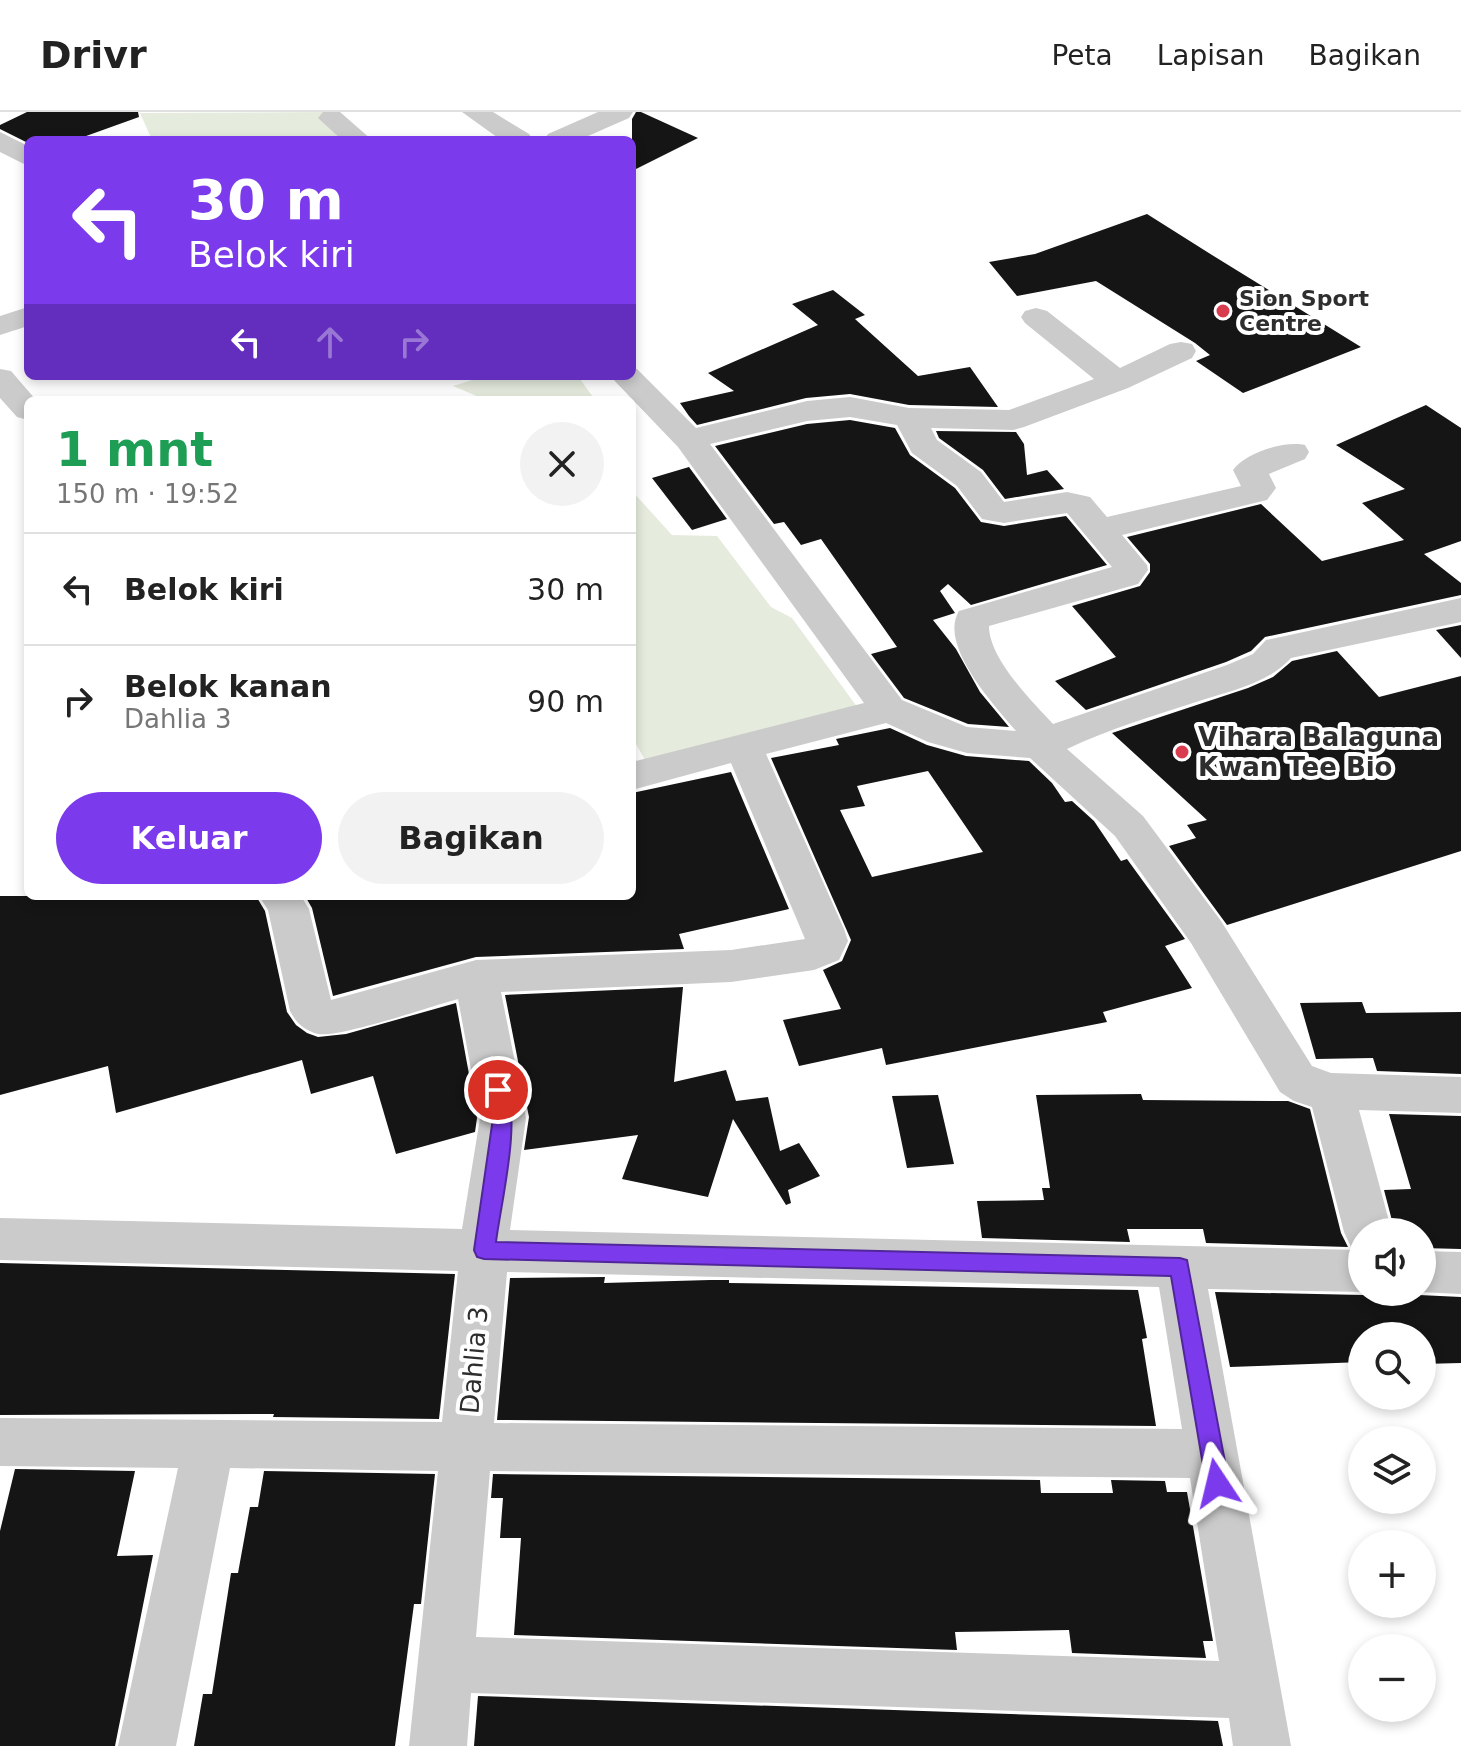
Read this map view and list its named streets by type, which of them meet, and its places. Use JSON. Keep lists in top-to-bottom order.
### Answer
{
  "streets": {
    "street": ["Dahlia 3"]
  },
  "places": ["Sion Sport Centre", "Vihara Balaguna Kwan Tee Bio"],
  "page": {
    "header": "Drivr",
    "nav": ["Peta", "Lapisan", "Bagikan"],
    "turn": ["30 m", "Belok kiri"],
    "heading": ["1 mnt", "150 m · 19:52"],
    "list": [
      {
        "name": "Belok kiri",
        "value": "30 m"
      },
      {
        "name": "Belok kanan",
        "note": "Dahlia 3",
        "value": "90 m"
      }
    ],
    "buttons": ["Keluar", "Bagikan"],
    "map_buttons": ["+", "−"]
  }
}
